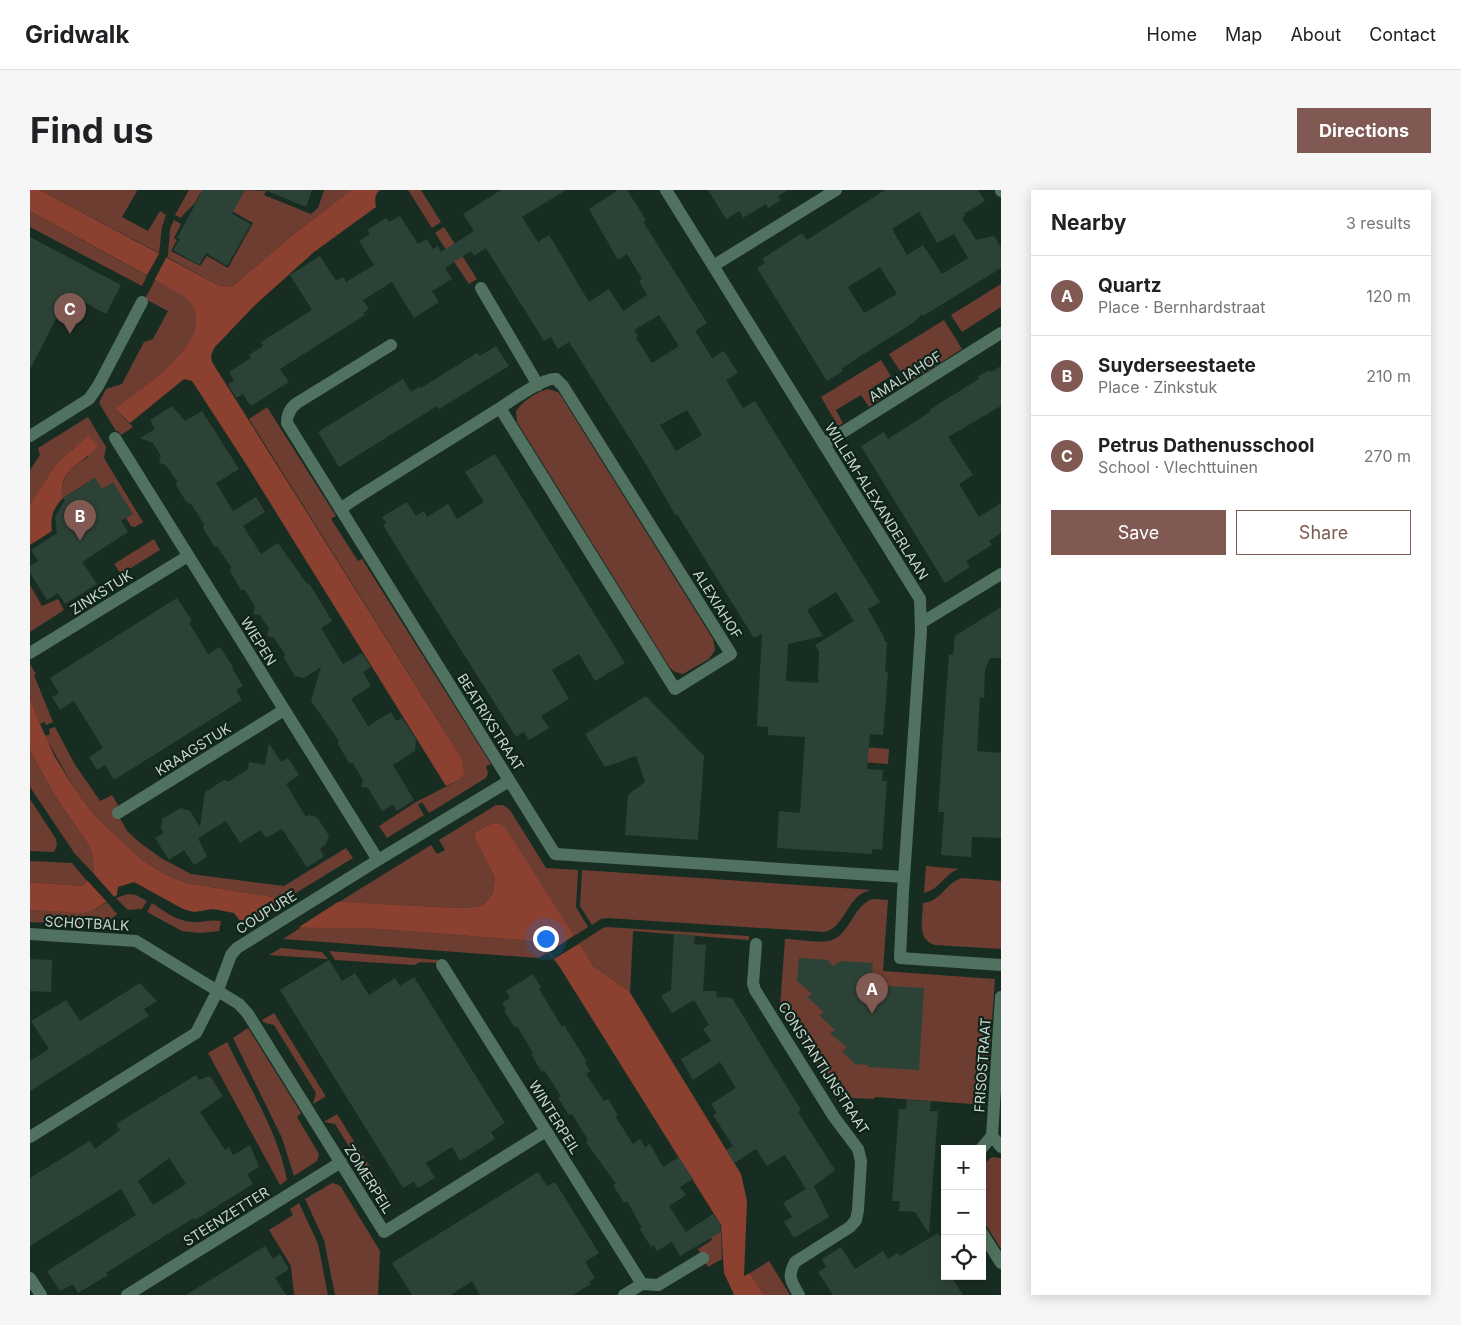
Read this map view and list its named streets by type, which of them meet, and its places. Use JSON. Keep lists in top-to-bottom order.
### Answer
{
  "streets": {
    "street": [
      "AMALIAHOF",
      "WILLEM-ALEXANDERLAAN",
      "ZINKSTUK",
      "ALEXIAHOF",
      "WIEPEN",
      "BEATRIXSTRAAT",
      "KRAAGSTUK",
      "COUPURE",
      "SCHOTBALK",
      "FRISOSTRAAT",
      "CONSTANTIJNSTRAAT",
      "WINTERPEIL",
      "ZOMERPEIL",
      "STEENZETTER"
    ]
  },
  "crossings": [
    ["AMALIAHOF", "WILLEM-ALEXANDERLAAN"],
    ["WILLEM-ALEXANDERLAAN", "BEATRIXSTRAAT"],
    ["ZINKSTUK", "WIEPEN"],
    ["ALEXIAHOF", "BEATRIXSTRAAT"],
    ["WIEPEN", "KRAAGSTUK"],
    ["WIEPEN", "COUPURE"],
    ["BEATRIXSTRAAT", "COUPURE"],
    ["COUPURE", "SCHOTBALK"],
    ["COUPURE", "ZOMERPEIL"],
    ["SCHOTBALK", "ZOMERPEIL"],
    ["WINTERPEIL", "ZOMERPEIL"],
    ["ZOMERPEIL", "STEENZETTER"]
  ],
  "page": {
    "header": "Gridwalk",
    "nav": [
      "Home",
      "Map",
      "About",
      "Contact"
    ],
    "buttons": [
      "Directions",
      ["Save", "Share"]
    ],
    "title": "Find us",
    "heading": ["Nearby", "3 results"],
    "list": [
      {
        "mark": "A",
        "name": "Quartz",
        "note": "Place · Bernhardstraat",
        "value": "120 m"
      },
      {
        "mark": "B",
        "name": "Suyderseestaete",
        "note": "Place · Zinkstuk",
        "value": "210 m"
      },
      {
        "mark": "C",
        "name": "Petrus Dathenusschool",
        "note": "School · Vlechttuinen",
        "value": "270 m"
      }
    ],
    "pins": ["C", "B", "A"],
    "map_buttons": ["+", "−"]
  }
}
